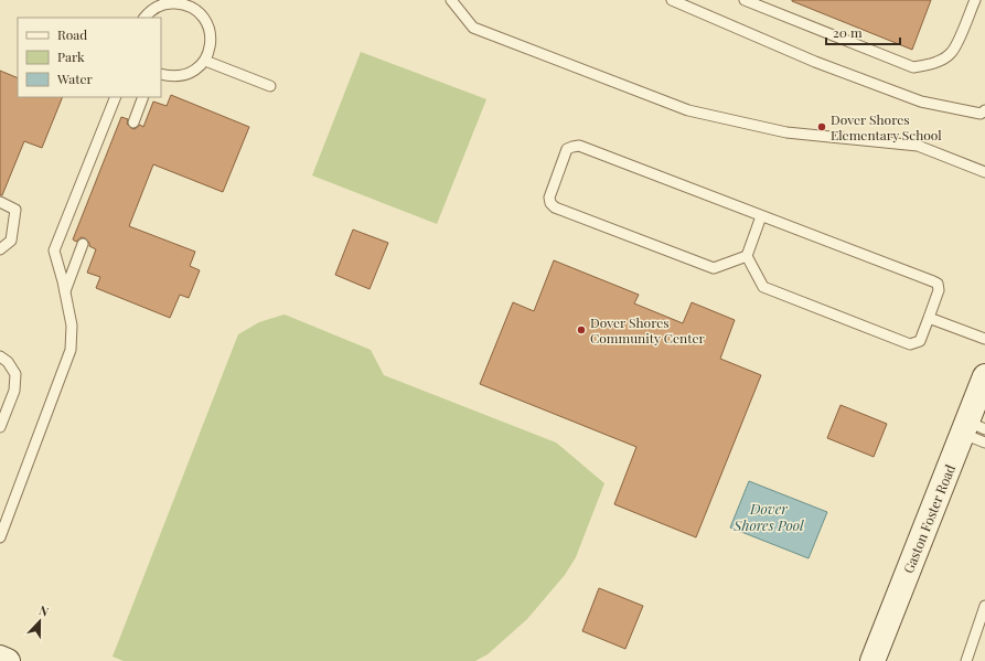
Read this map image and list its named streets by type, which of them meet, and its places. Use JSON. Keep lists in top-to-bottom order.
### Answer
{
  "streets": {
    "street": ["Gaston Foster Road"]
  },
  "water": ["Dover Shores Pool"],
  "places": ["Dover Shores Elementary School", "Dover Shores Community Center"],
  "legend": ["Road", "Park", "Water"],
  "scale_bar": "20 m",
  "north": "top"
}
